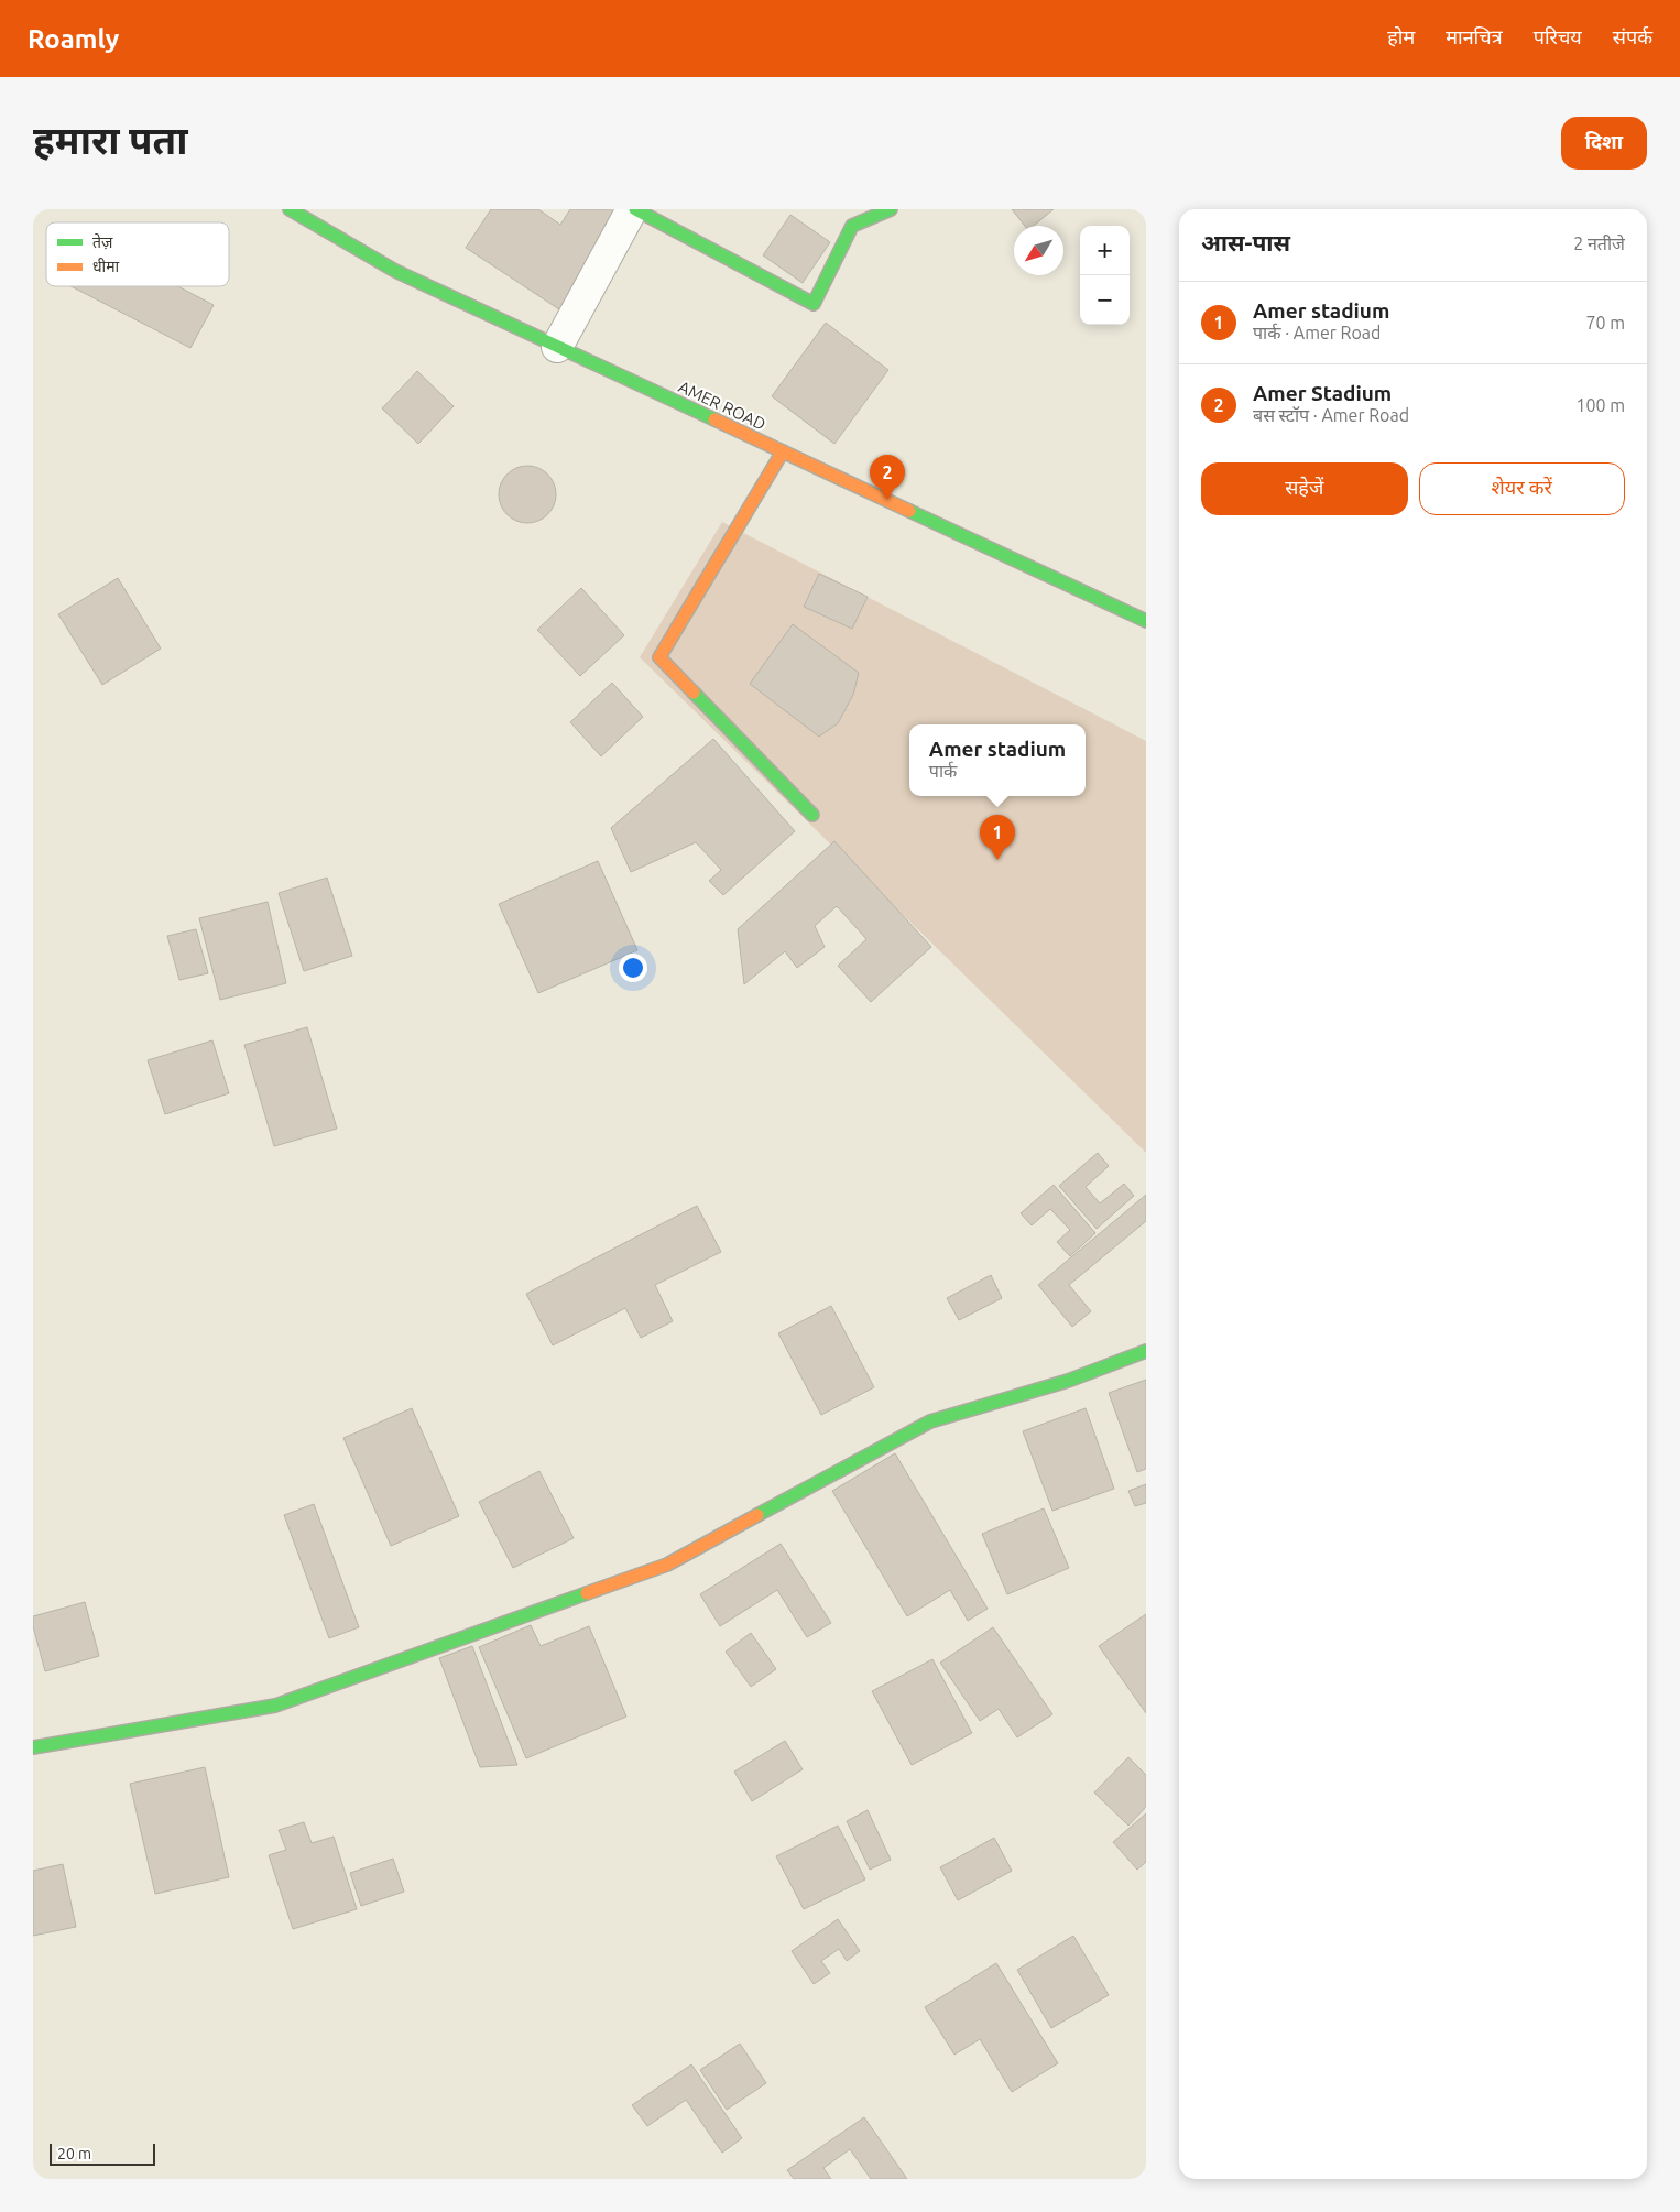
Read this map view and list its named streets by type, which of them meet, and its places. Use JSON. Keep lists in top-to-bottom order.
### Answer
{
  "streets": {
    "street": ["AMER ROAD"]
  },
  "legend": ["तेज़", "धीमा"],
  "scale_bar": "20 m",
  "north": "bottom left",
  "page": {
    "header": "Roamly",
    "nav": [
      "होम",
      "मानचित्र",
      "परिचय",
      "संपर्क"
    ],
    "buttons": [
      "दिशा",
      ["सहेजें", "शेयर करें"]
    ],
    "title": "हमारा पता",
    "heading": ["आस-पास", "2 नतीजे"],
    "map_buttons": ["+", "−"],
    "list": [
      {
        "mark": "1",
        "name": "Amer stadium",
        "note": "पार्क · Amer Road",
        "value": "70 m"
      },
      {
        "mark": "2",
        "name": "Amer Stadium",
        "note": "बस स्टॉप · Amer Road",
        "value": "100 m"
      }
    ],
    "pins": ["2", "1"],
    "popup": ["Amer stadium", "पार्क"],
    "scale": "20 m"
  }
}
